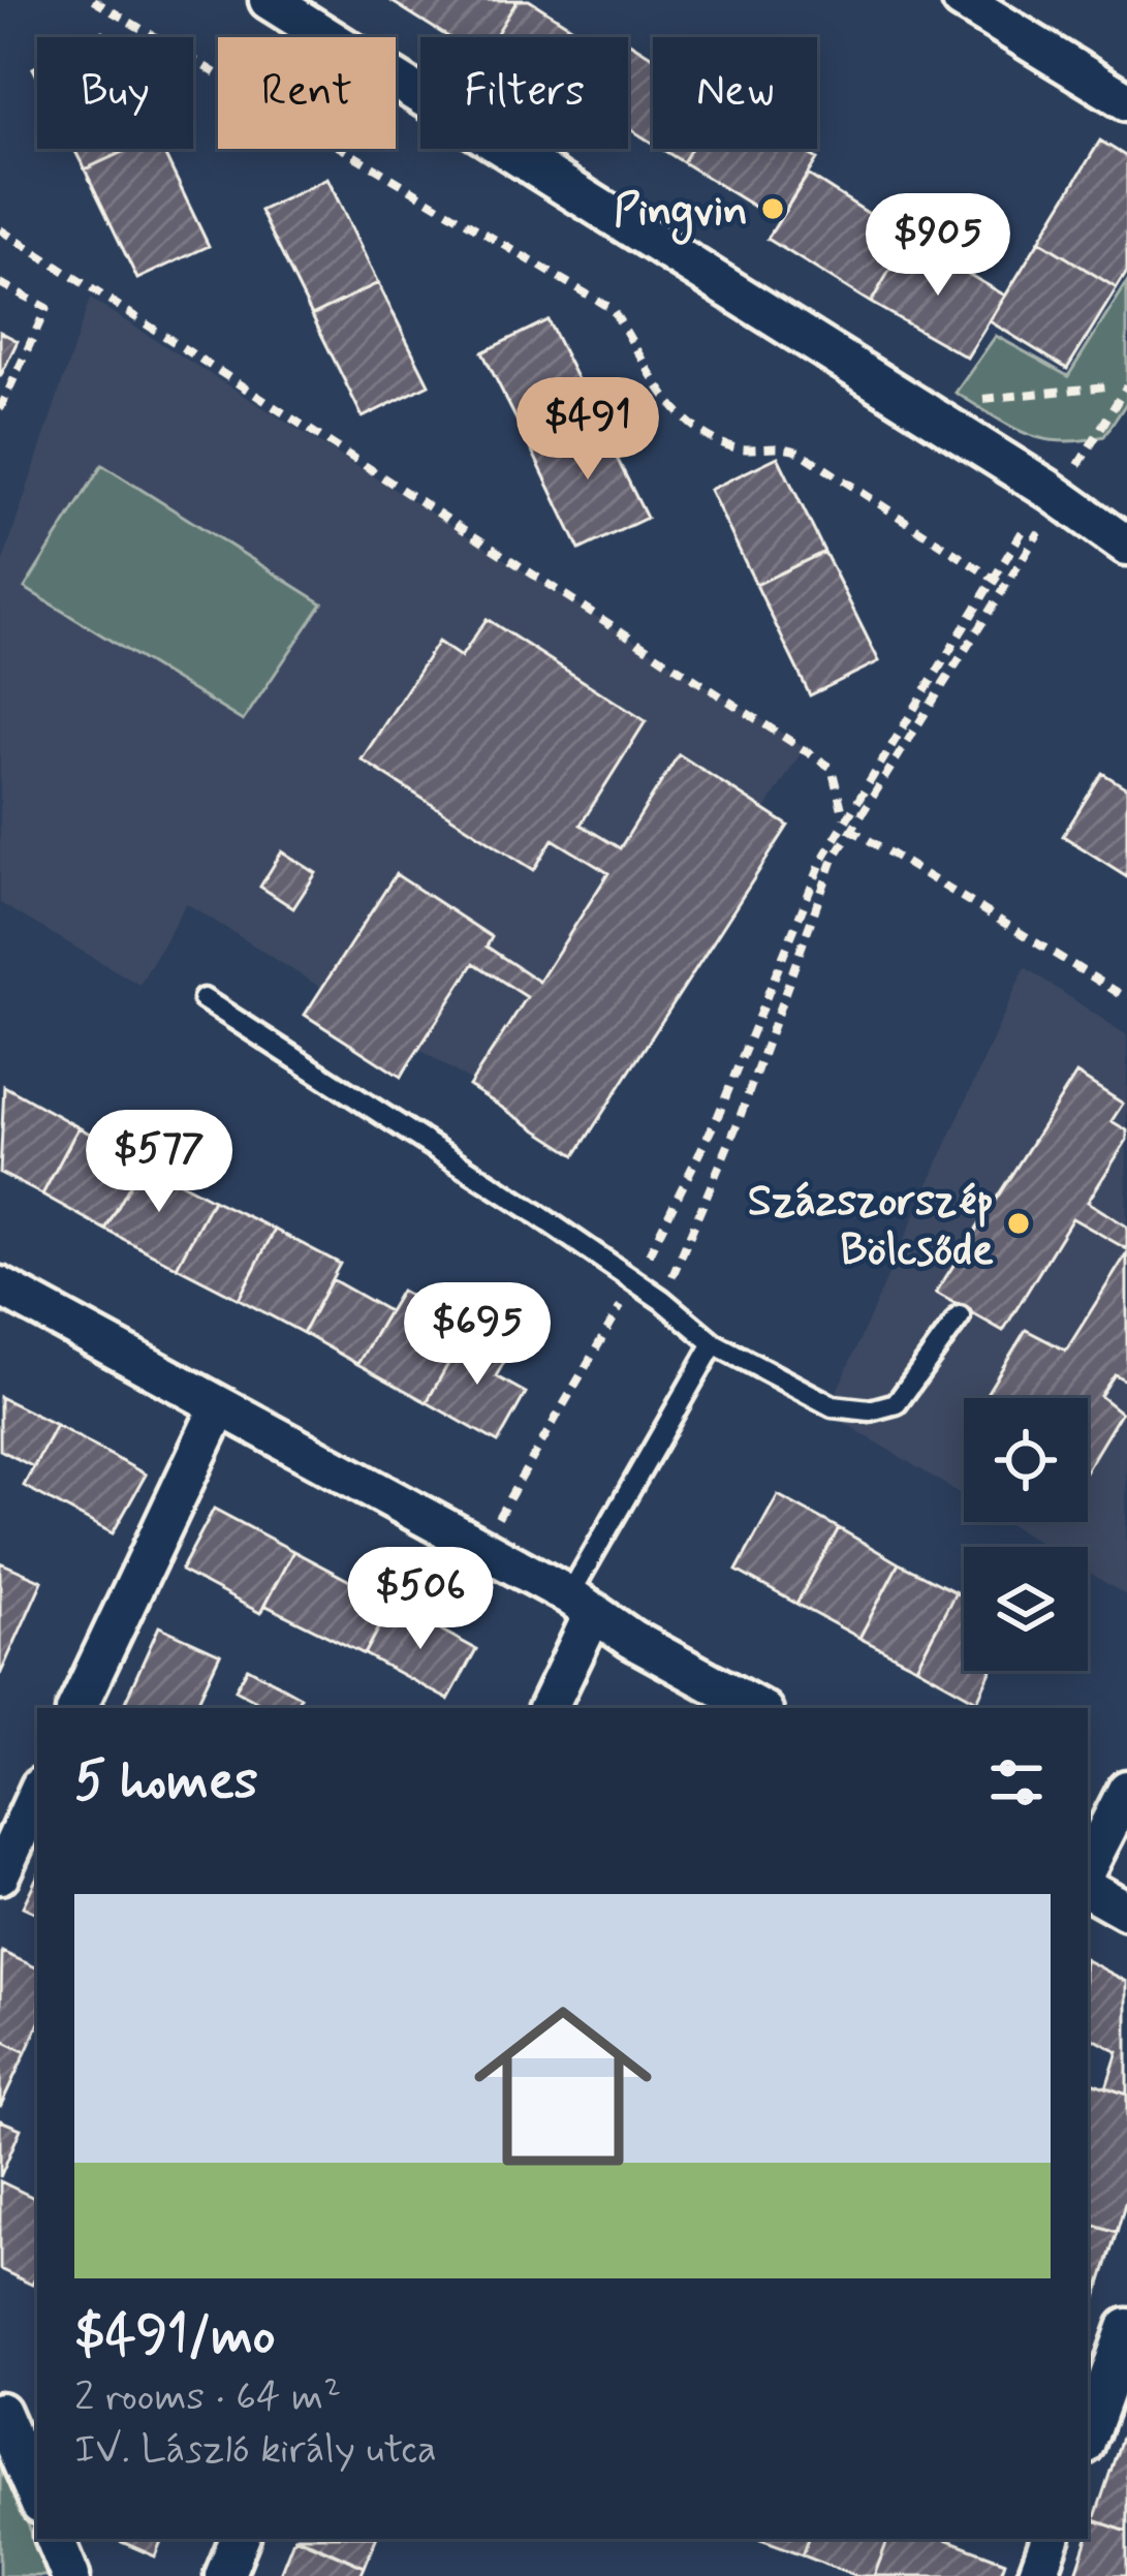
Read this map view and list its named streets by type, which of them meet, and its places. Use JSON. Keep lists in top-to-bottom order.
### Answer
{
  "places": ["Pingvin", "Százszorszép Bölcsőde"],
  "page": {
    "chip": [
      "Buy",
      "Rent",
      "Filters",
      "New"
    ],
    "price": [
      "$905",
      "$491",
      "$577",
      "$695",
      "$506"
    ],
    "heading": "5 homes",
    "list": [
      {
        "name": "$491/mo",
        "note": "2 rooms · 64 m² · IV. László király utca"
      }
    ]
  }
}
